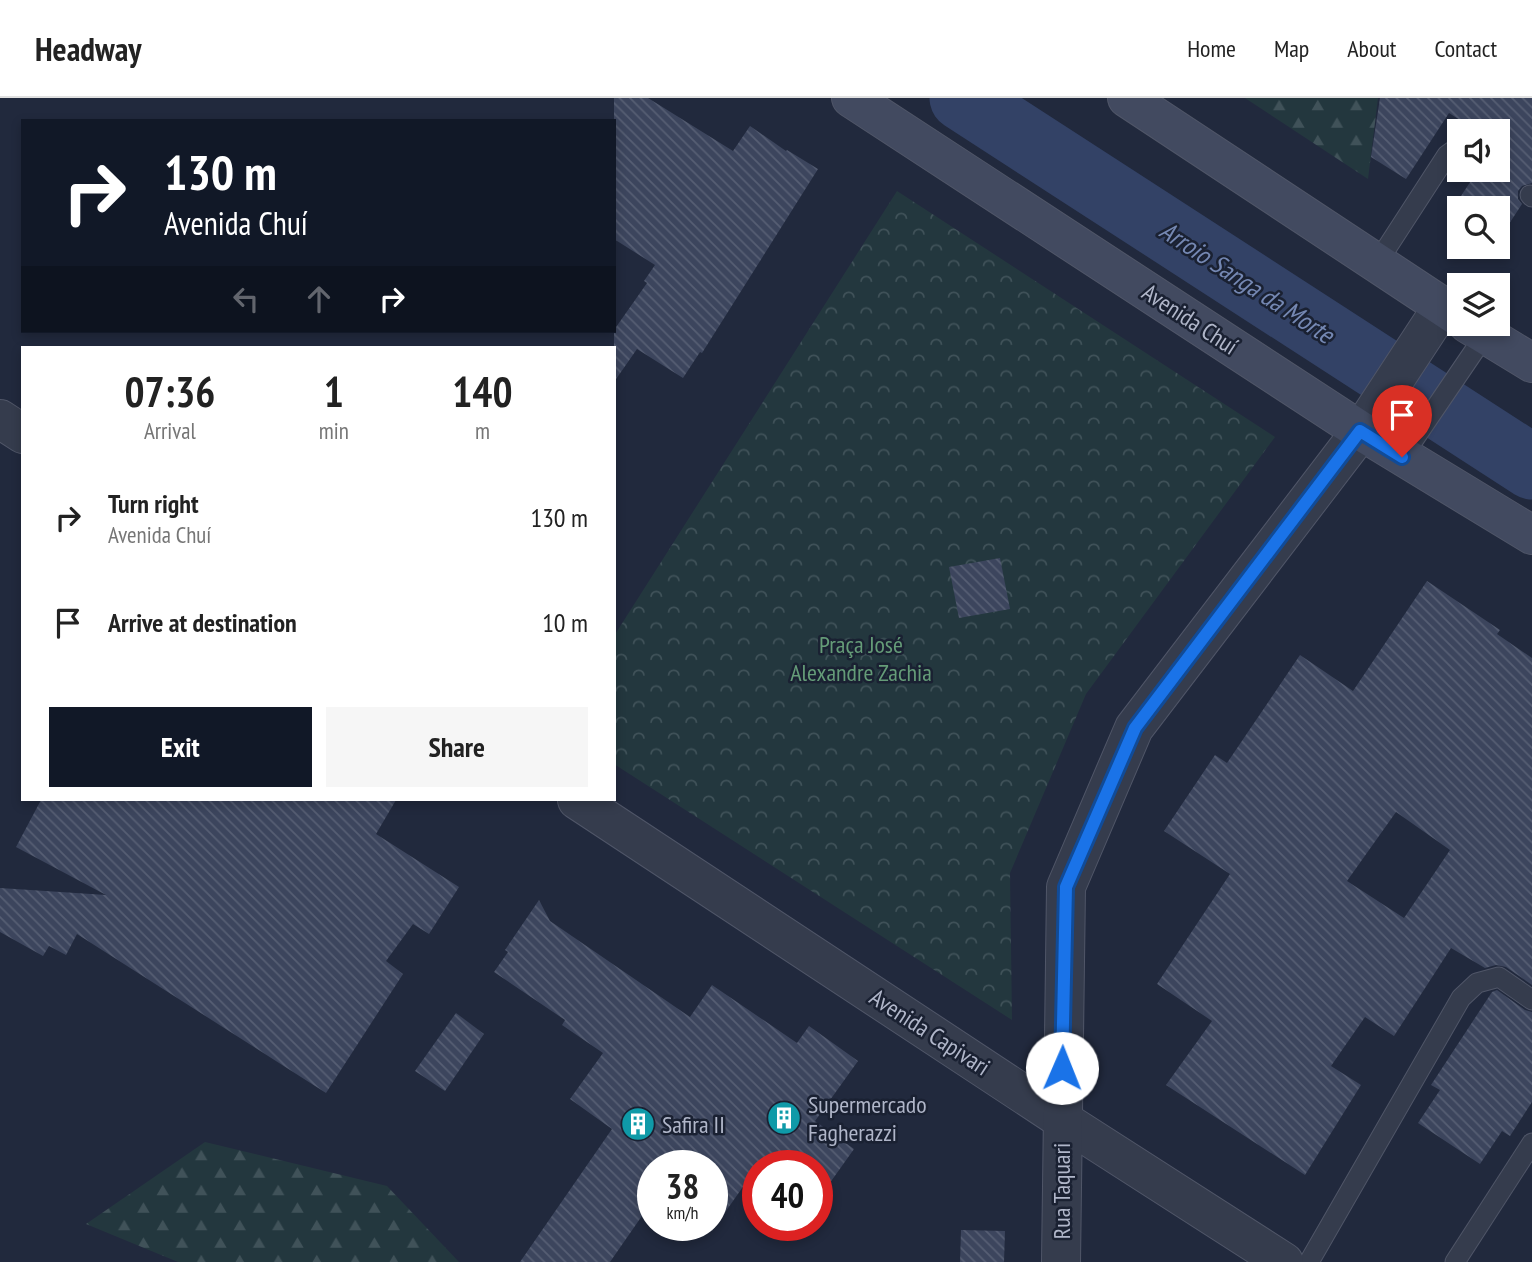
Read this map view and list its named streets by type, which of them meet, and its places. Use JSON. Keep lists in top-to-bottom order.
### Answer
{
  "streets": {
    "main road": ["Avenida Chuí"],
    "street": ["Avenida Capivari", "Rua Taquari"]
  },
  "crossings": [
    ["Avenida Chuí", "Rua Taquari"],
    ["Avenida Capivari", "Rua Taquari"]
  ],
  "water": ["Arroio Sanga da Morte"],
  "parks": ["Praça José Alexandre Zachia"],
  "places": {
    "building": ["Supermercado Fagherazzi", "Safira II"]
  },
  "page": {
    "header": "Headway",
    "nav": [
      "Home",
      "Map",
      "About",
      "Contact"
    ],
    "turn": ["130 m", "Avenida Chuí"],
    "eta": [
      "07:36",
      "Arrival",
      "1",
      "min",
      "140",
      "m"
    ],
    "list": [
      {
        "name": "Turn right",
        "note": "Avenida Chuí",
        "value": "130 m"
      },
      {
        "name": "Arrive at destination",
        "value": "10 m"
      }
    ],
    "buttons": ["Exit", "Share"],
    "speed": "38 km/h",
    "limit": "40"
  }
}
